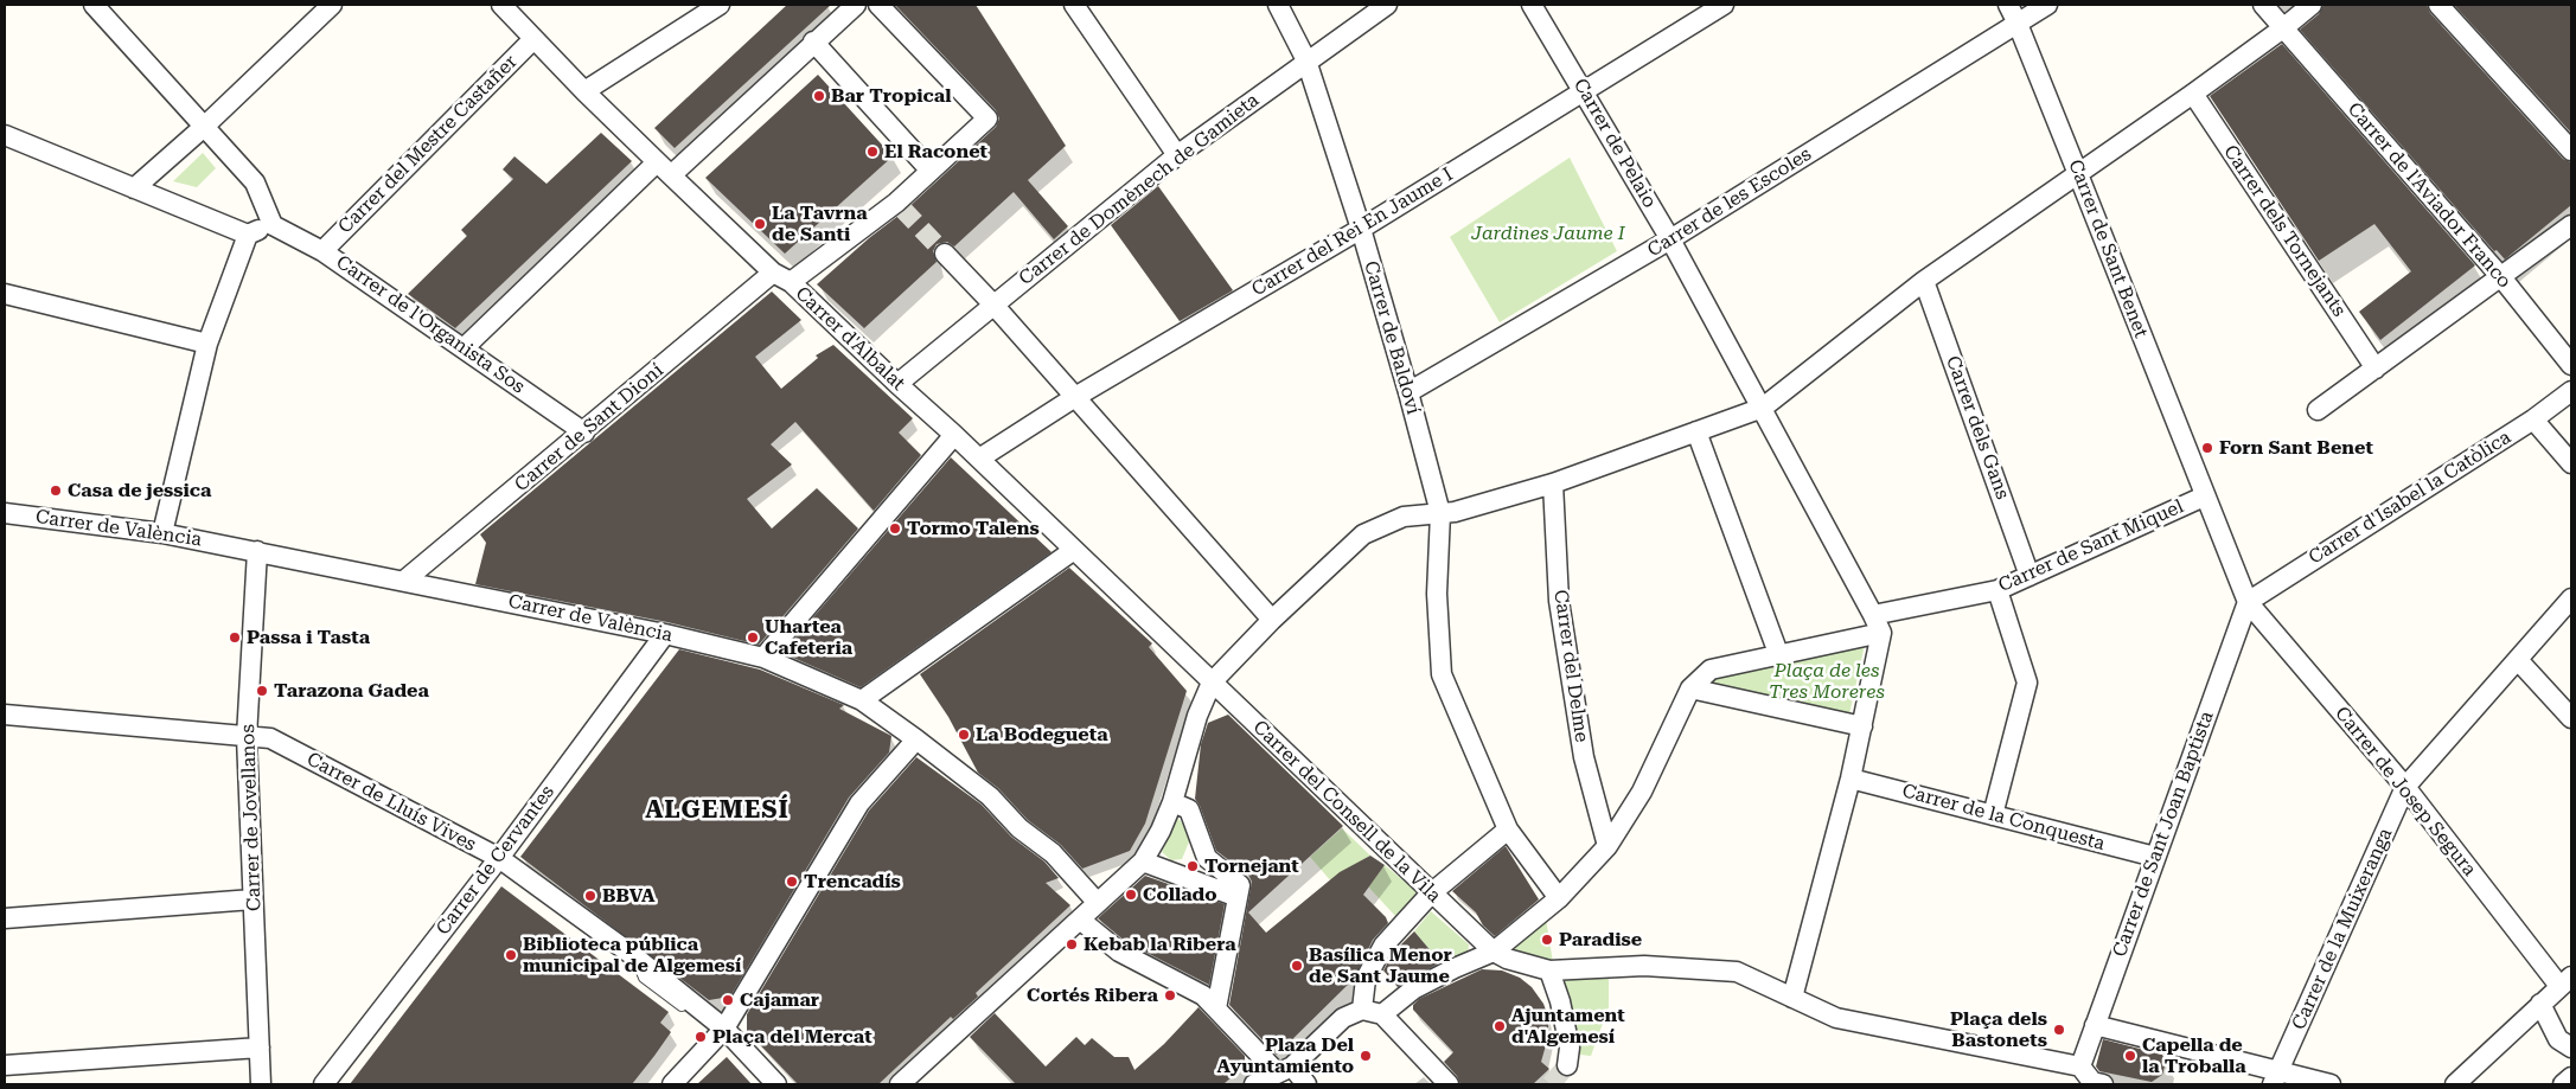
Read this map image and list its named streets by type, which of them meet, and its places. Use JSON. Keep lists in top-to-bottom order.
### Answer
{
  "streets": {
    "street": [
      "Carrer de Pelaio",
      "Carrer del Mestre Castañer",
      "Carrer de Domènech de Gamieta",
      "Carrer de l'Aviador Franco",
      "Carrer de les Escoles",
      "Carrer dels Tornejants",
      "Carrer del Rei En Jaume I",
      "Carrer de Sant Benet",
      "Carrer de l'Organista Sos",
      "Carrer de Baldoví",
      "Carrer d'Albalat",
      "Carrer de Sant Dioní",
      "Carrer dels Gans",
      "Carrer d'Isabel la Catòlica",
      "Carrer de València",
      "Carrer de Sant Miquel",
      "Carrer del Delme",
      "Carrer de Josep Segura",
      "Carrer de Lluís Vives",
      "Carrer del Consell de la Vila",
      "Carrer de Jovellanos",
      "Carrer de la Conquesta",
      "Carrer de Sant Joan Baptista",
      "Carrer de Cervantes",
      "Carrer de la Muixeranga"
    ]
  },
  "crossings": [
    ["Carrer de Pelaio", "Carrer de les Escoles"],
    ["Carrer de Pelaio", "Carrer del Rei En Jaume I"],
    ["Carrer de Pelaio", "Carrer de Sant Miquel"],
    ["Carrer del Mestre Castañer", "Carrer de l'Organista Sos"],
    ["Carrer del Mestre Castañer", "Carrer d'Albalat"],
    ["Carrer de Domènech de Gamieta", "Carrer de Baldoví"],
    ["Carrer de Domènech de Gamieta", "Carrer d'Albalat"],
    ["Carrer de les Escoles", "Carrer de Sant Benet"],
    ["Carrer de les Escoles", "Carrer de Baldoví"],
    ["Carrer del Rei En Jaume I", "Carrer de Baldoví"],
    ["Carrer del Rei En Jaume I", "Carrer d'Albalat"],
    ["Carrer de Sant Benet", "Carrer d'Isabel la Catòlica"],
    ["Carrer de Sant Benet", "Carrer de Sant Miquel"],
    ["Carrer de Sant Benet", "Carrer de Josep Segura"],
    ["Carrer de Sant Benet", "Carrer de Sant Joan Baptista"],
    ["Carrer de l'Organista Sos", "Carrer de Sant Dioní"],
    ["Carrer d'Albalat", "Carrer de Sant Dioní"],
    ["Carrer d'Albalat", "Carrer del Consell de la Vila"],
    ["Carrer de Sant Dioní", "Carrer de València"],
    ["Carrer dels Gans", "Carrer de Sant Miquel"],
    ["Carrer d'Isabel la Catòlica", "Carrer de Josep Segura"],
    ["Carrer d'Isabel la Catòlica", "Carrer de Sant Joan Baptista"],
    ["Carrer de València", "Carrer de Jovellanos"],
    ["Carrer de València", "Carrer de Cervantes"],
    ["Carrer de Josep Segura", "Carrer de Sant Joan Baptista"],
    ["Carrer de Josep Segura", "Carrer de la Muixeranga"],
    ["Carrer de Lluís Vives", "Carrer de Jovellanos"],
    ["Carrer de Lluís Vives", "Carrer de Cervantes"],
    ["Carrer de la Conquesta", "Carrer de Sant Joan Baptista"]
  ],
  "districts": ["ALGEMESÍ"],
  "parks": ["Jardines Jaume I", "Plaça de les Tres Moreres"],
  "places": [
    "Bar Tropical",
    "El Raconet",
    "La Tavrna de Santi",
    "Forn Sant Benet",
    "Casa de jessica",
    "Tormo Talens",
    "Passa i Tasta",
    "Uhartea Cafeteria",
    "Tarazona Gadea",
    "La Bodegueta",
    "Tornejant",
    "Trencadís",
    "Collado",
    "BBVA",
    "Paradise",
    "Kebab la Ribera",
    "Biblioteca pública municipal de Algemesí",
    "Basílica Menor de Sant Jaume",
    "Cortés Ribera",
    "Cajamar",
    "Ajuntament d'Algemesí",
    "Plaça dels Bastonets",
    "Plaça del Mercat",
    "Plaza Del Ayuntamiento",
    "Capella de la Troballa"
  ]
}
